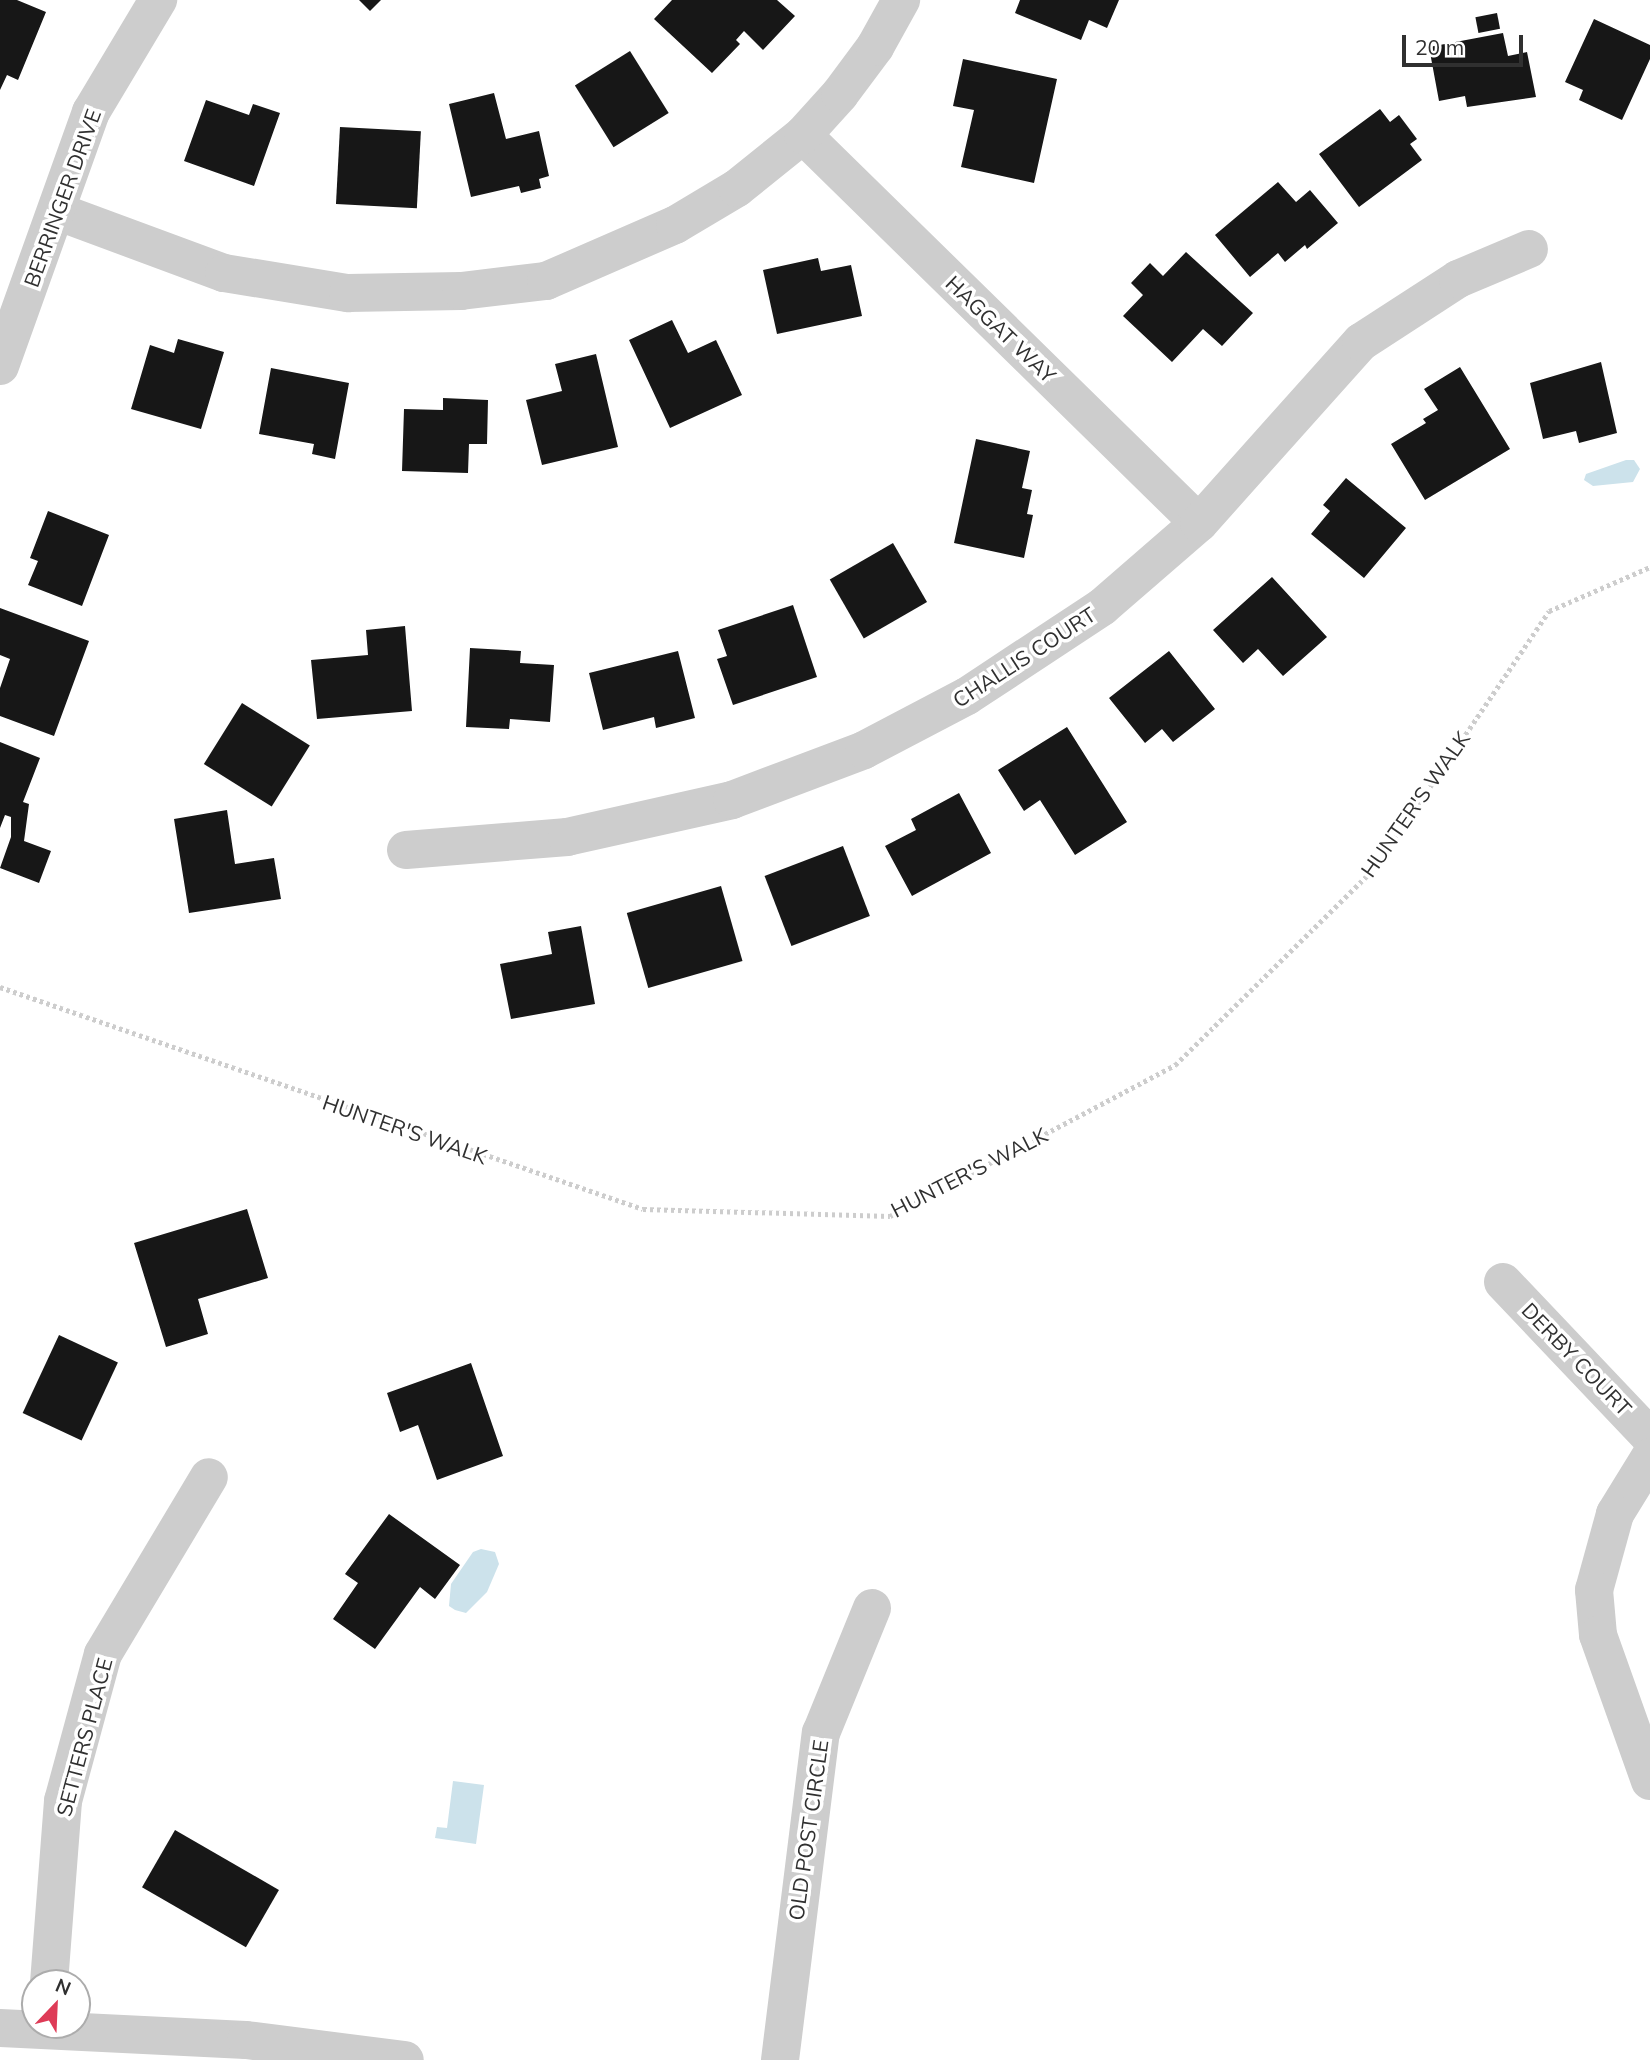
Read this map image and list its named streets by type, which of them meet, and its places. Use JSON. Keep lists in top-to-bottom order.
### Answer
{
  "streets": {
    "street": [
      "BERRINGER DRIVE",
      "HAGGAT WAY",
      "CHALLIS COURT",
      "DERBY COURT",
      "SETTERS PLACE",
      "OLD POST CIRCLE"
    ],
    "path": ["HUNTER'S WALK"]
  },
  "crossings": [
    ["HAGGAT WAY", "CHALLIS COURT"]
  ],
  "scale_bar": "20 m",
  "north": "top right"
}
